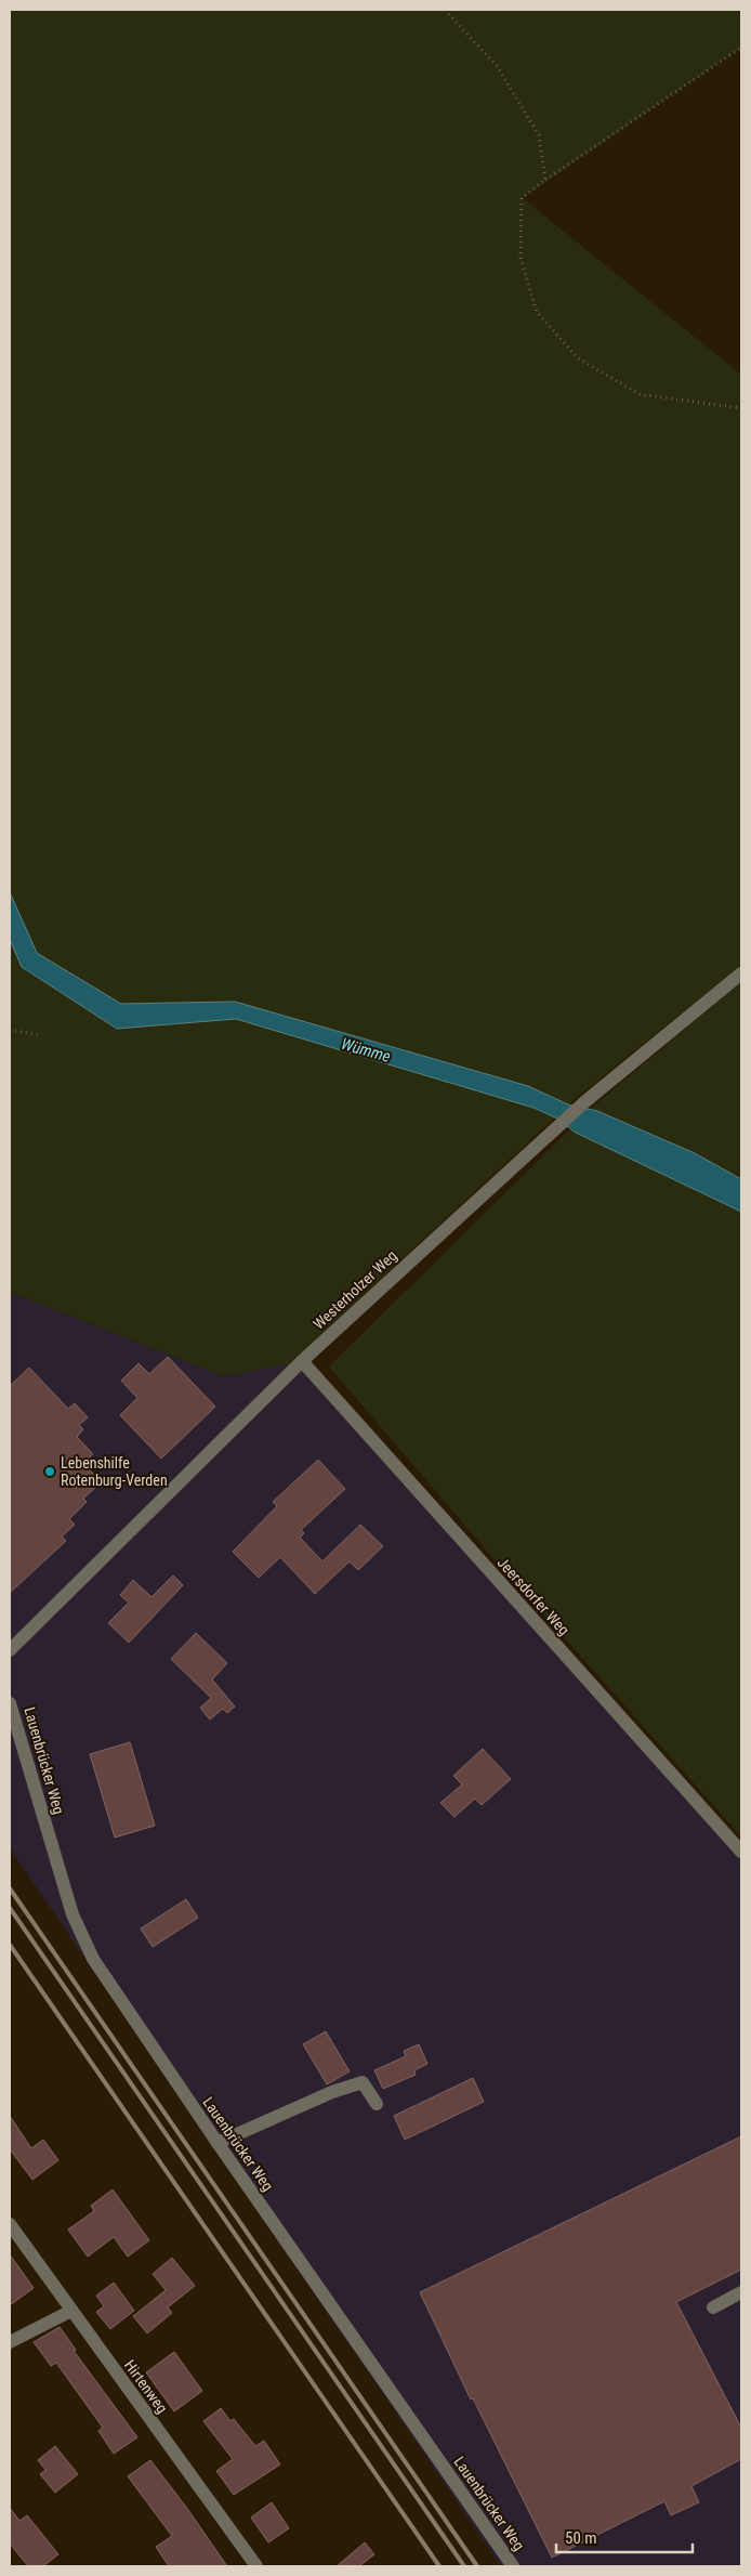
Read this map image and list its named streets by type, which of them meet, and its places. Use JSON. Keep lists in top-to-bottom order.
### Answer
{
  "streets": {
    "street": [
      "Westerholzer Weg",
      "Jeersdorfer Weg",
      "Lauenbrücker Weg",
      "Hirtenweg"
    ]
  },
  "crossings": [
    ["Westerholzer Weg", "Jeersdorfer Weg"]
  ],
  "water": ["Wümme"],
  "places": ["Lebenshilfe Rotenburg-Verden"],
  "scale_bar": "50 m"
}
